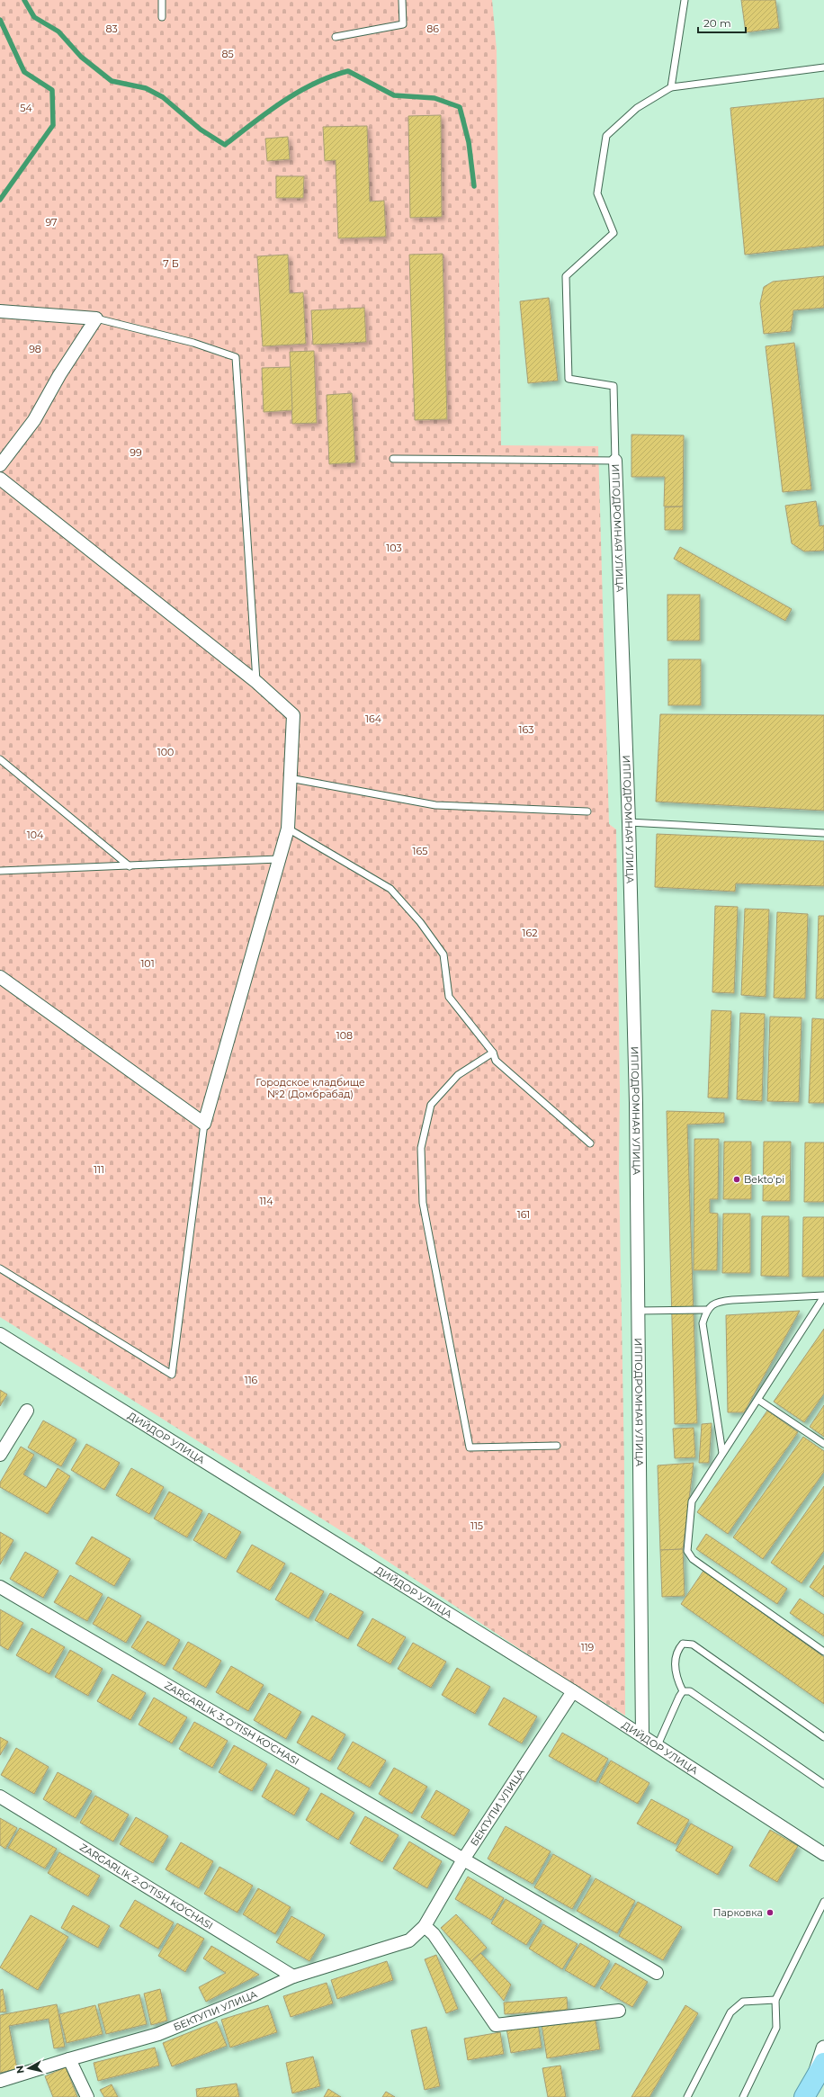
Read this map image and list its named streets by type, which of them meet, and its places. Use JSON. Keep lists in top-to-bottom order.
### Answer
{
  "streets": {
    "street": [
      "ИППОДРОМНАЯ УЛИЦА",
      "ДИЙДОР УЛИЦА",
      "ZARGARLIK 3-O'TISH KO'CHASI",
      "БЕКТУПИ УЛИЦА",
      "ZARGARLIK 2-O'TISH KO'CHASI"
    ]
  },
  "crossings": [
    ["ИППОДРОМНАЯ УЛИЦА", "ДИЙДОР УЛИЦА"],
    ["ДИЙДОР УЛИЦА", "БЕКТУПИ УЛИЦА"],
    ["ZARGARLIK 3-O'TISH KO'CHASI", "БЕКТУПИ УЛИЦА"],
    ["БЕКТУПИ УЛИЦА", "ZARGARLIK 2-O'TISH KO'CHASI"]
  ],
  "parks": [
    "83",
    "86",
    "85",
    "54",
    "97",
    "7 Б",
    "98",
    "99",
    "103",
    "164",
    "163",
    "100",
    "104",
    "165",
    "162",
    "101",
    "108",
    "Городское кладбище №2 (Домбрабад)",
    "111",
    "114",
    "161",
    "116",
    "115",
    "119"
  ],
  "places": ["Bekto'pi", "Парковка"],
  "scale_bar": "20 m",
  "north": "left"
}
